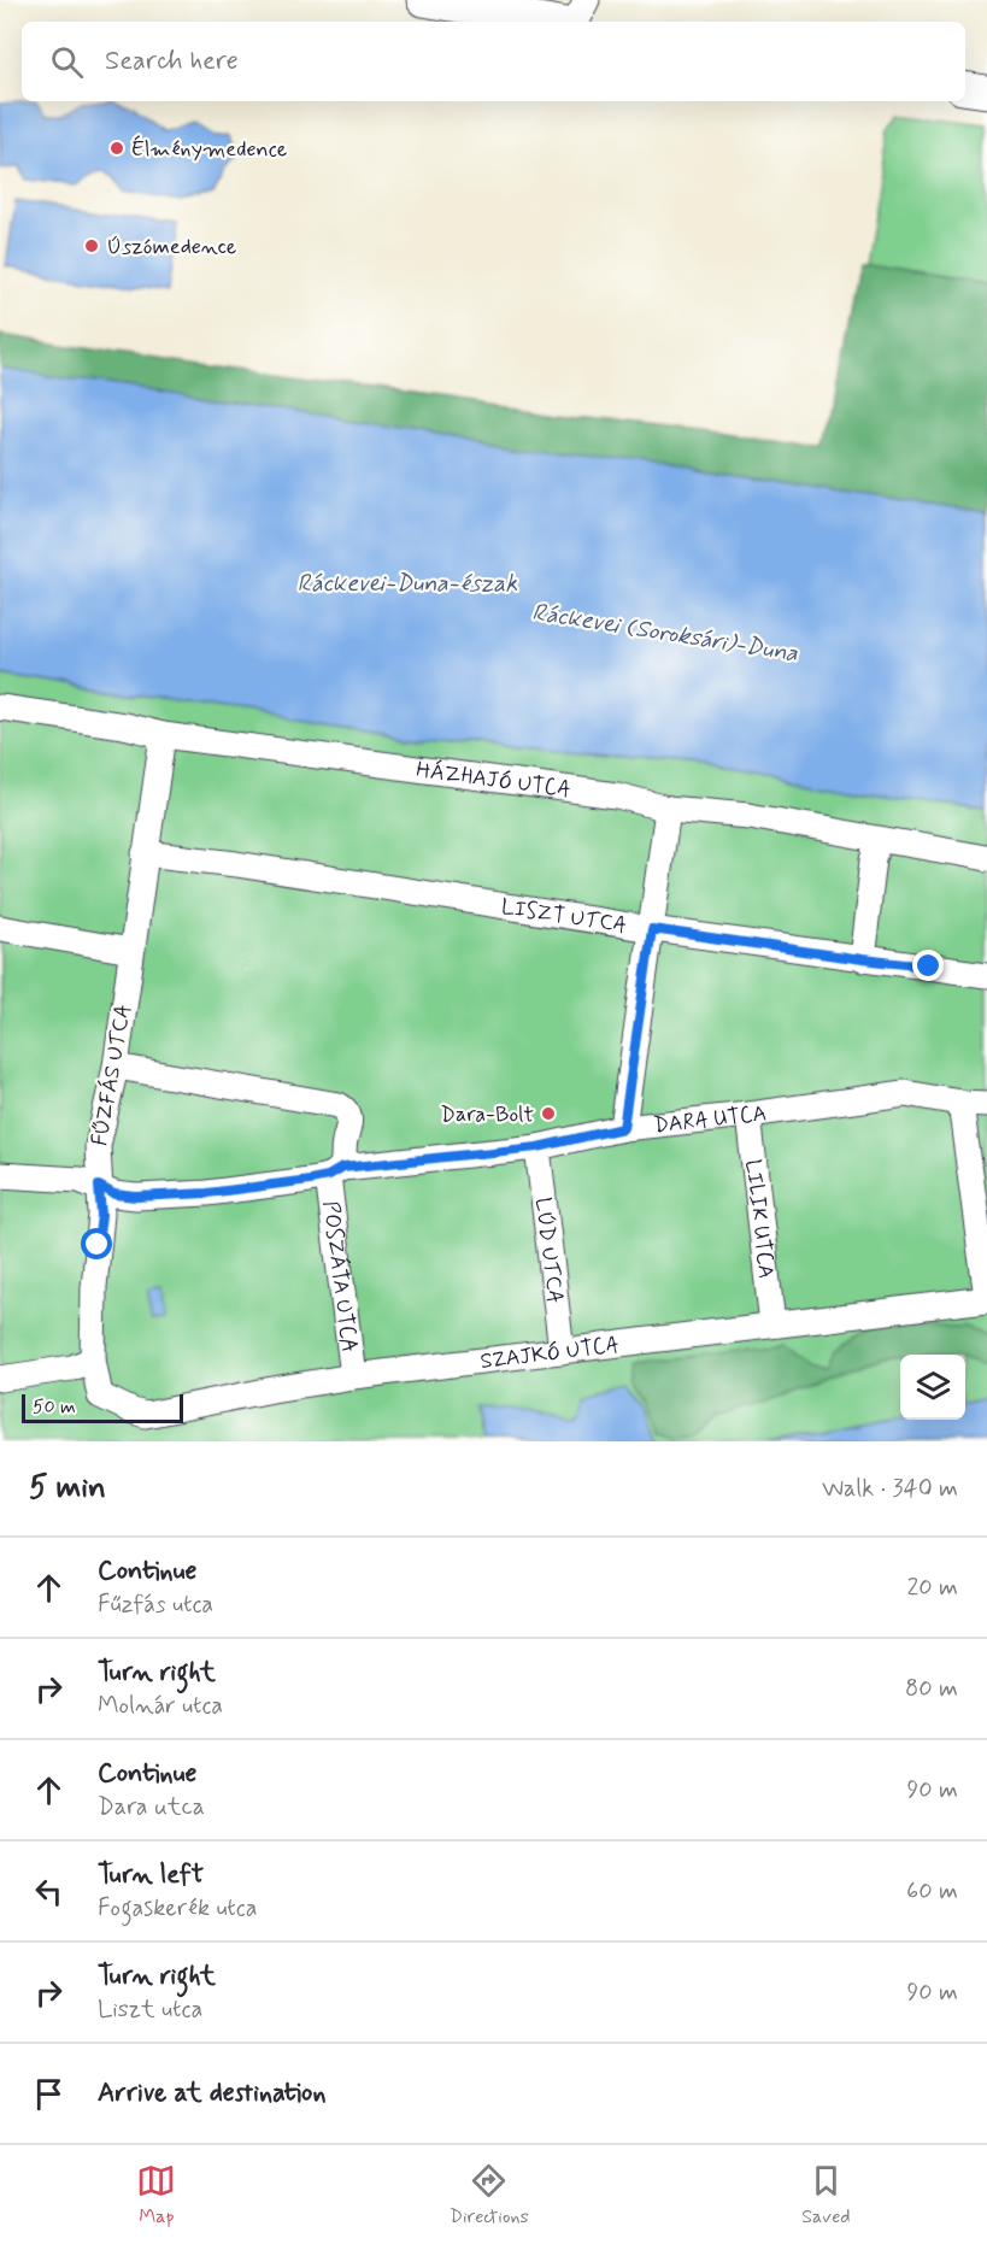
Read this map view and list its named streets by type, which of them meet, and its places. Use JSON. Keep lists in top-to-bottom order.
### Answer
{
  "streets": {
    "street": [
      "HÁZHAJÓ UTCA",
      "LISZT UTCA",
      "FŰZFÁS UTCA",
      "DARA UTCA",
      "LILIK UTCA",
      "LÚD UTCA",
      "POSZÁTA UTCA",
      "SZAJKÓ UTCA"
    ]
  },
  "crossings": [
    ["HÁZHAJÓ UTCA", "FŰZFÁS UTCA"],
    ["LISZT UTCA", "FŰZFÁS UTCA"],
    ["FŰZFÁS UTCA", "DARA UTCA"],
    ["FŰZFÁS UTCA", "SZAJKÓ UTCA"],
    ["DARA UTCA", "LILIK UTCA"],
    ["DARA UTCA", "LÚD UTCA"],
    ["DARA UTCA", "POSZÁTA UTCA"],
    ["LILIK UTCA", "SZAJKÓ UTCA"],
    ["LÚD UTCA", "SZAJKÓ UTCA"],
    ["POSZÁTA UTCA", "SZAJKÓ UTCA"]
  ],
  "water": ["Ráckevei-Duna-észak", "Ráckevei (Soroksári)-Duna"],
  "places": ["Élménymedence", "Úszómedence", "Dara-Bolt"],
  "scale_bar": "50 m",
  "page": {
    "search": "Search here",
    "scale": "50 m",
    "heading": ["5 min", "Walk · 340 m"],
    "list": [
      ["Continue", "Fűzfás utca", "20 m"],
      ["Turn right", "Molnár utca", "80 m"],
      ["Continue", "Dara utca", "90 m"],
      ["Turn left", "Fogaskerék utca", "60 m"],
      ["Turn right", "Liszt utca", "90 m"],
      "Arrive at destination"
    ],
    "nav": ["Map", "Directions", "Saved"]
  }
}
